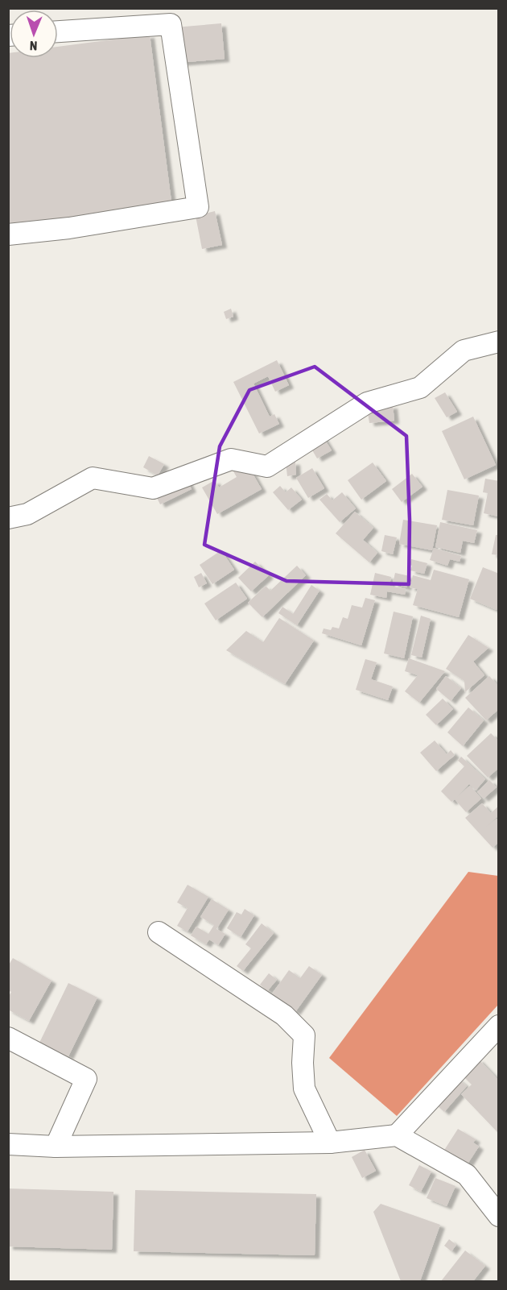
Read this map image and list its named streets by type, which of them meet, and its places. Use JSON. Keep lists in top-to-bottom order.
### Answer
{
  "north": "bottom"
}
